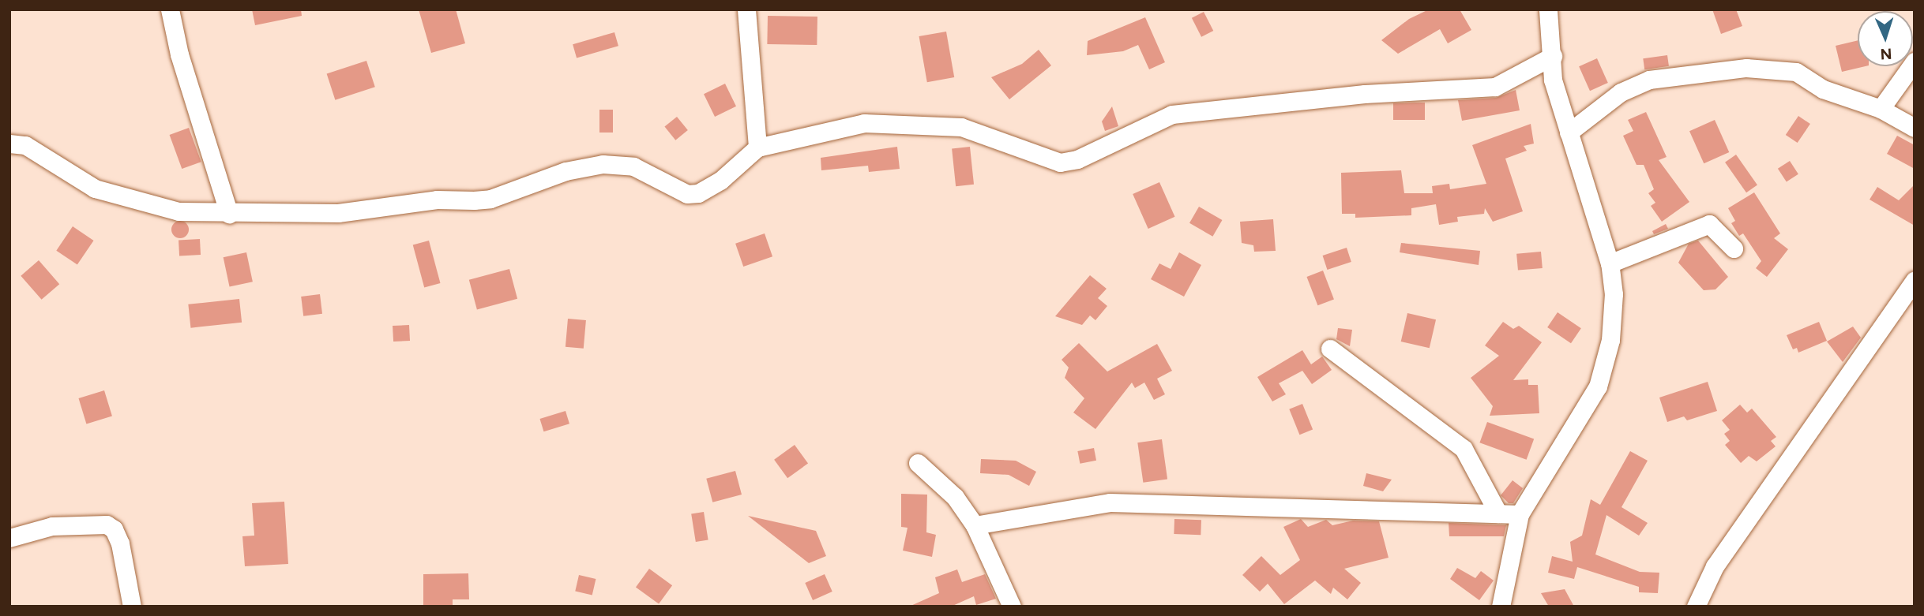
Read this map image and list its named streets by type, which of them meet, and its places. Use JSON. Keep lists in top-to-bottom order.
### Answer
{
  "north": "bottom"
}
